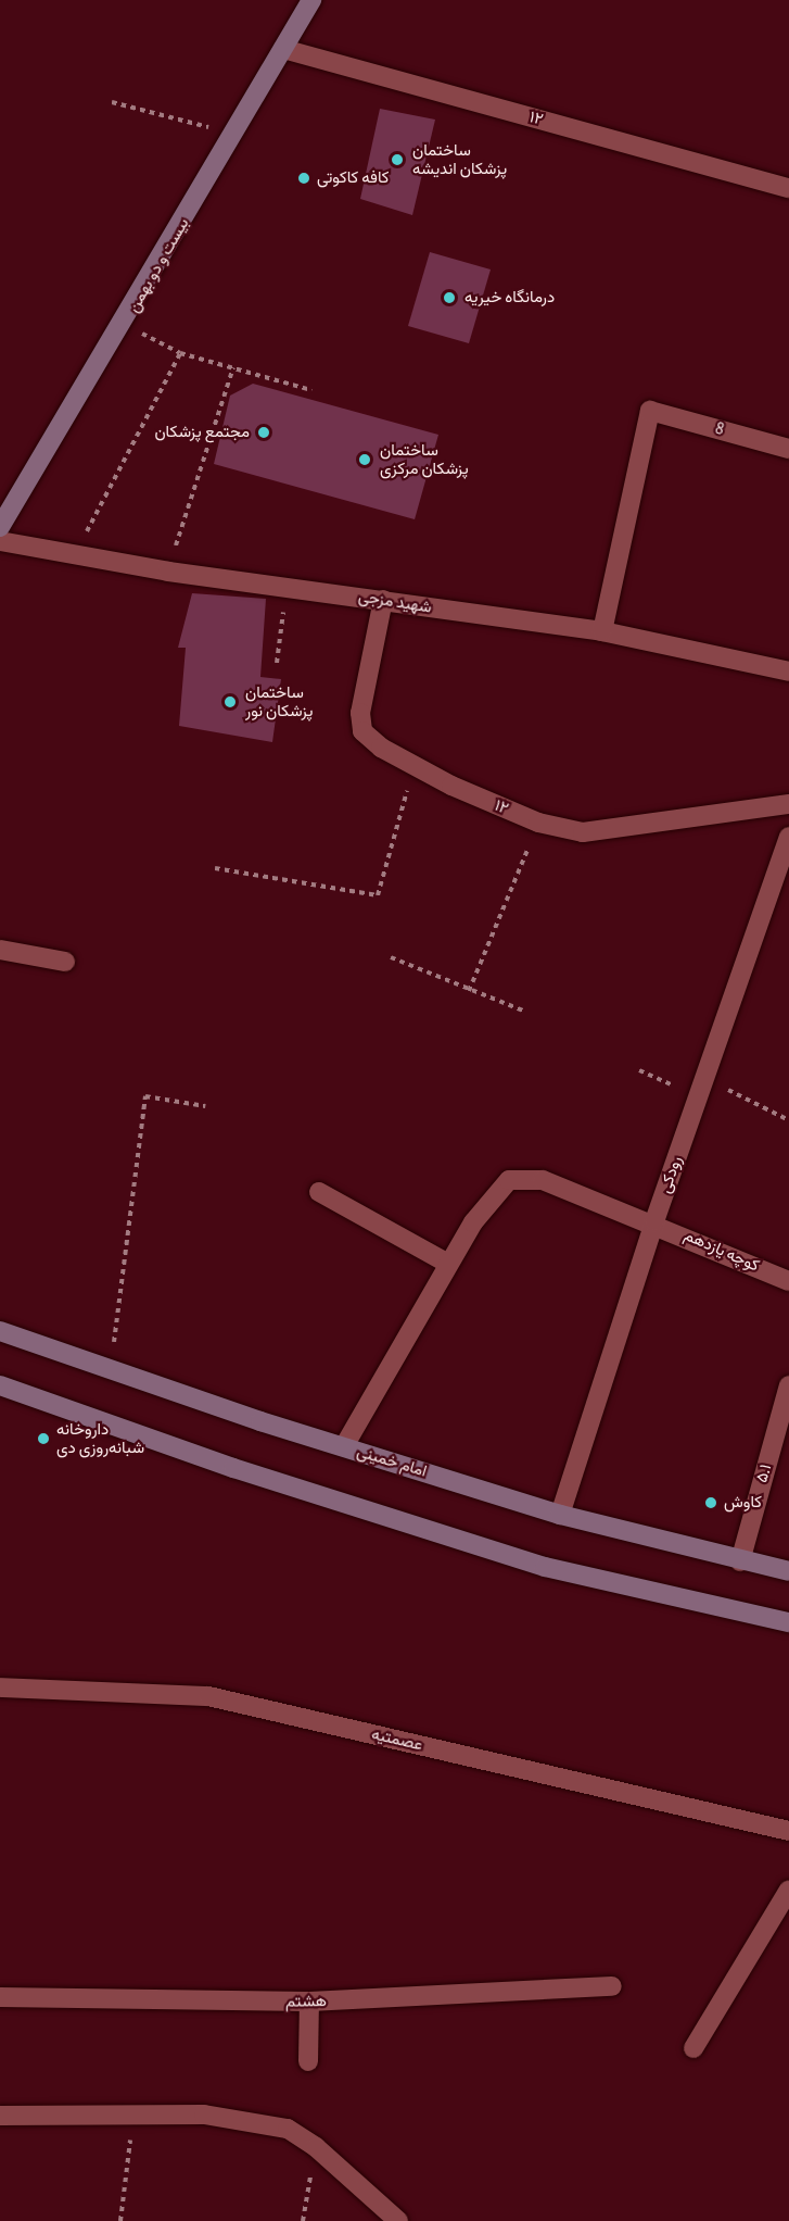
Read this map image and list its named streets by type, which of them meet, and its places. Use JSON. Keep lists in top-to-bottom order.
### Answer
{
  "streets": {
    "main road": ["بیست و دو بهمن", "امام خمینی"],
    "street": [
      "۱۲",
      "8",
      "شهید مزجی",
      "رودکی",
      "کوچه یازدهم",
      "۵.۱",
      "عصمتیه",
      "هشتم"
    ]
  },
  "crossings": [
    ["۱۲", "بیست و دو بهمن"],
    ["۱۲", "شهید مزجی"],
    ["8", "شهید مزجی"],
    ["رودکی", "کوچه یازدهم"],
    ["رودکی", "امام خمینی"],
    ["امام خمینی", "۵.۱"]
  ],
  "places": [
    "ساختمان پزشکان اندیشه",
    "کافه کاکوتی",
    "درمانگاه خیریه",
    "مجتمع پزشکان",
    "ساختمان پزشکان مرکزی",
    "ساختمان پزشکان نور",
    "داروخانه شبانه‌روزی دی",
    "کاوش"
  ]
}
